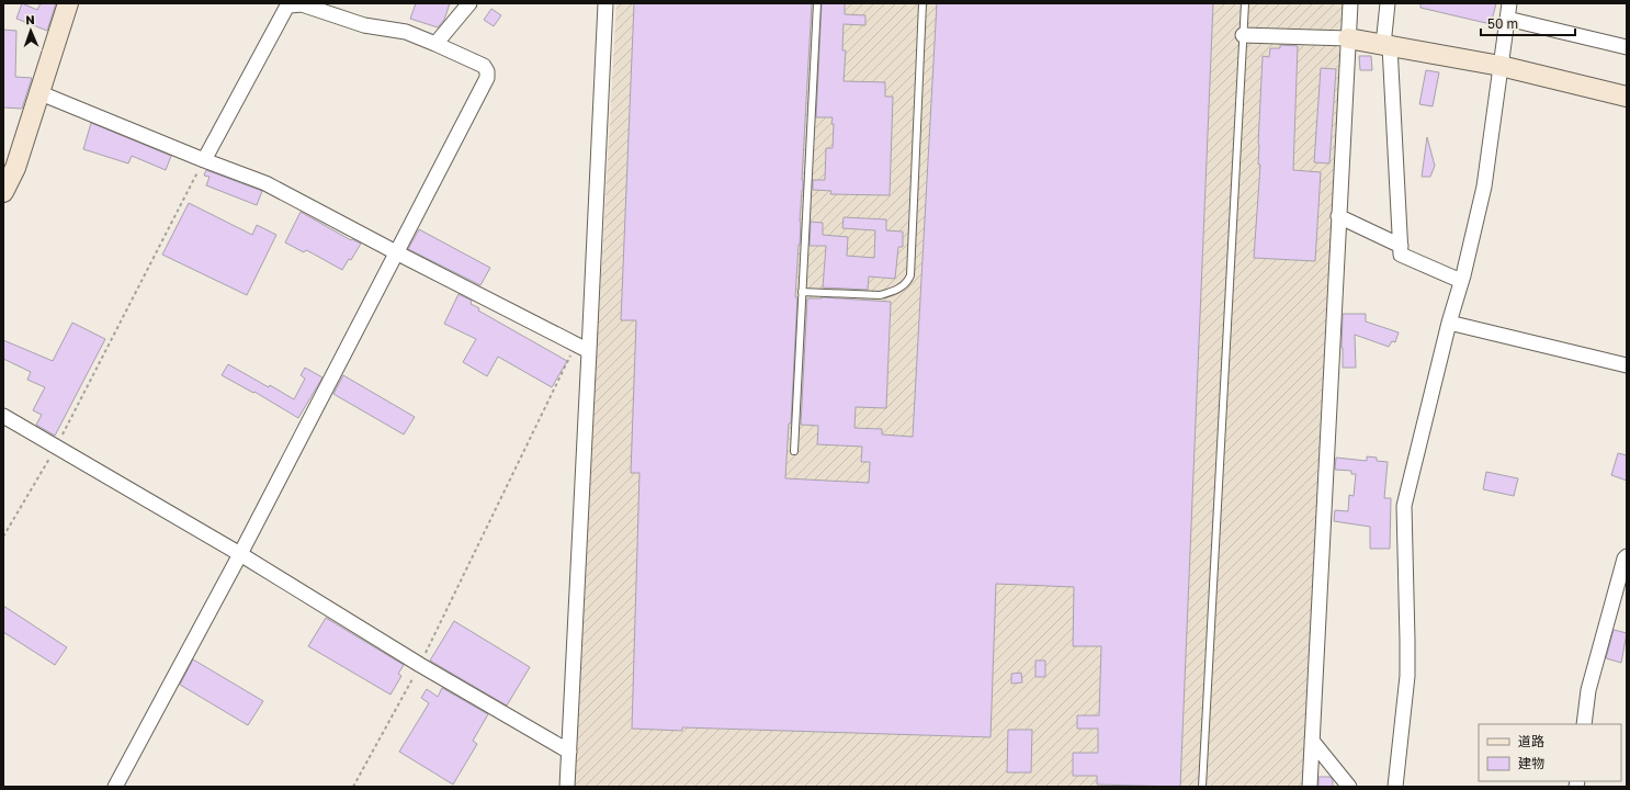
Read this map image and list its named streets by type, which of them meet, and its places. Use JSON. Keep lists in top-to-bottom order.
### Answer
{
  "legend": ["道路", "建物"],
  "scale_bar": "50 m",
  "north": "top"
}
